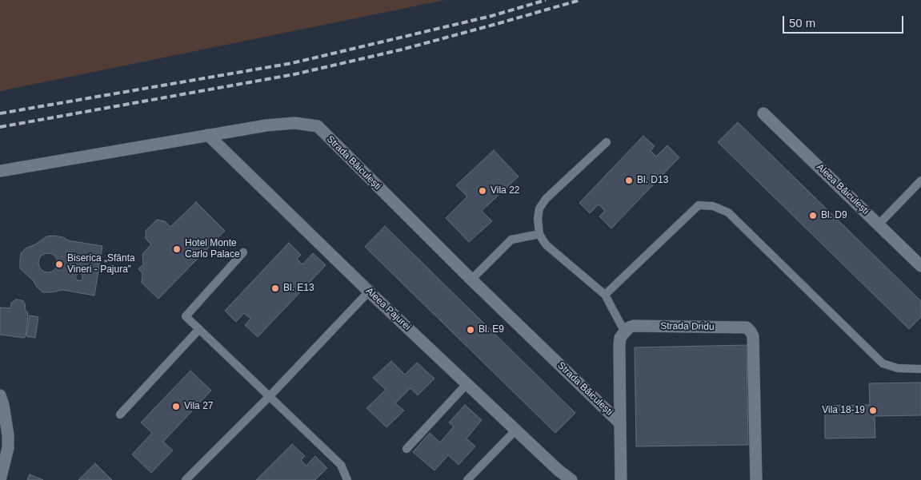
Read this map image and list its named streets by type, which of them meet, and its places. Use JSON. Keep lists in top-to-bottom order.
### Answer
{
  "streets": {
    "street": [
      "Strada Băiculești",
      "Aleea Băiculești",
      "Aleea Pajurei",
      "Strada Dridu"
    ]
  },
  "crossings": [
    ["Strada Băiculești", "Aleea Pajurei"]
  ],
  "places": [
    "Bl. D13",
    "Vila 22",
    "Bl. D9",
    "Hotel Monte Carlo Palace",
    "Biserica „Sfânta Vineri - Pajura”",
    "Bl. E13",
    "Bl. E9",
    "Vila 27",
    "Vila 18-19"
  ],
  "scale_bar": "50 m"
}
